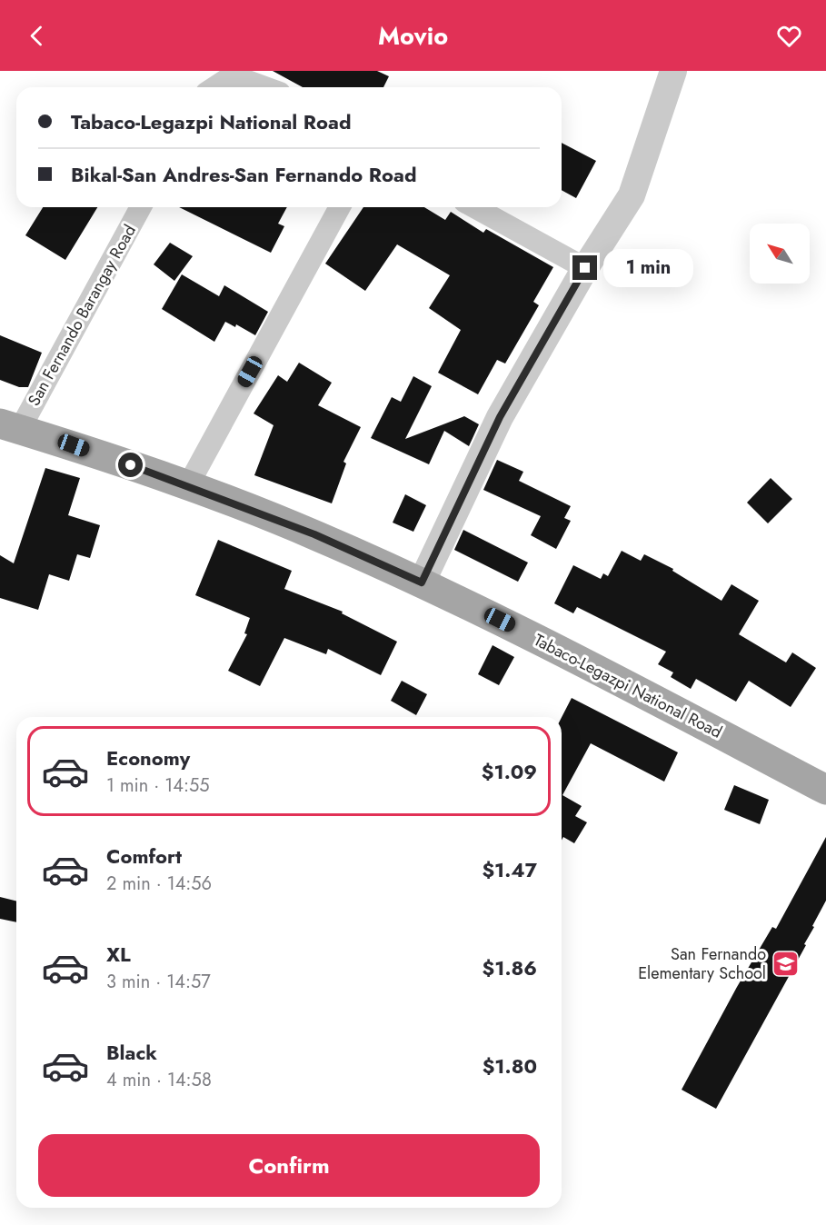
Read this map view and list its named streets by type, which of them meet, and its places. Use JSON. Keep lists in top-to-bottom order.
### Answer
{
  "streets": {
    "main road": ["Tabaco-Legazpi National Road"],
    "street": ["San Fernando Barangay Road"]
  },
  "crossings": [
    ["San Fernando Barangay Road", "Tabaco-Legazpi National Road"]
  ],
  "places": {
    "school or university": ["San Fernando Elementary School"]
  },
  "north": "top left",
  "page": {
    "header": "Movio",
    "banner": ["Tabaco-Legazpi National Road", "Bikal-San Andres-San Fernando Road"],
    "bubble": "1 min",
    "list": [
      {
        "name": "Economy",
        "note": "1 min · 14:55",
        "value": "$1.09"
      },
      {
        "name": "Comfort",
        "note": "2 min · 14:56",
        "value": "$1.47"
      },
      {
        "name": "XL",
        "note": "3 min · 14:57",
        "value": "$1.86"
      },
      {
        "name": "Black",
        "note": "4 min · 14:58",
        "value": "$1.80"
      }
    ],
    "buttons": "Confirm"
  }
}
